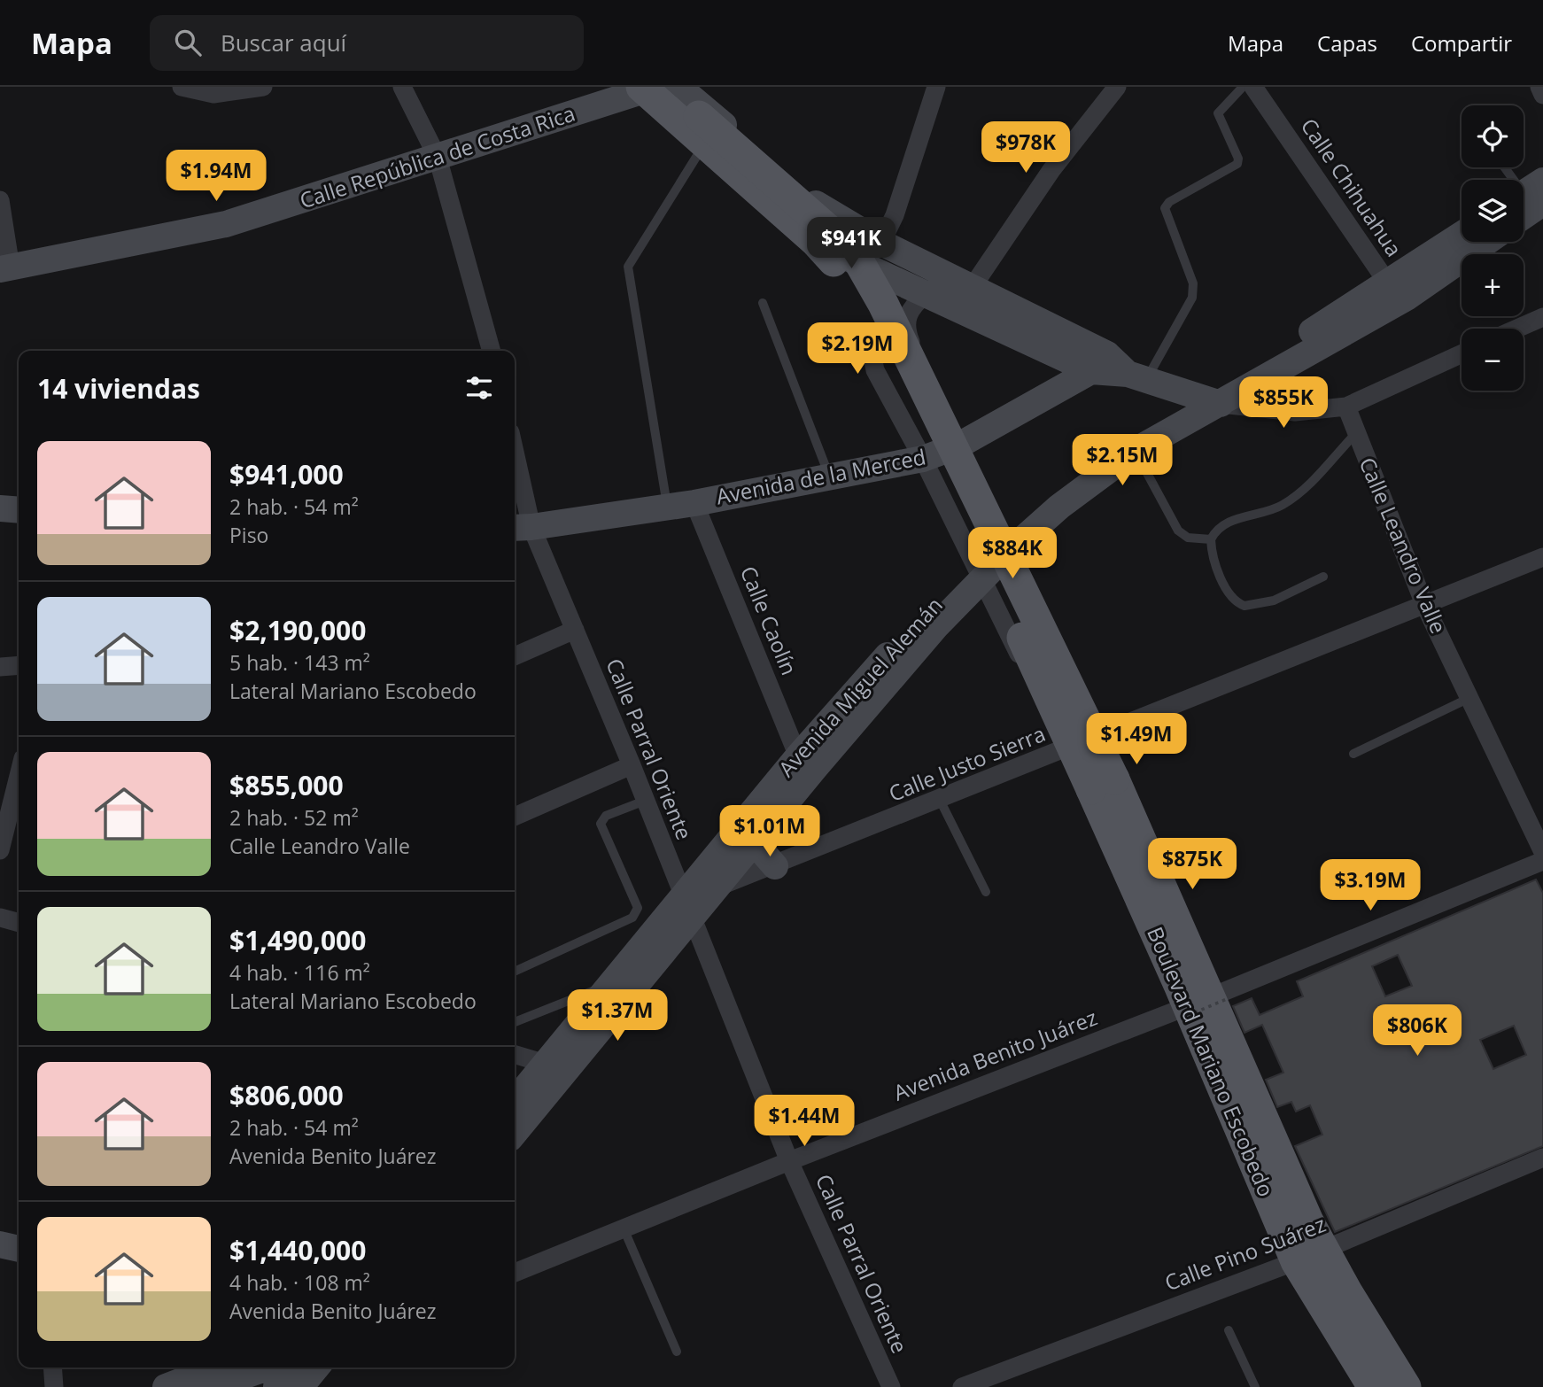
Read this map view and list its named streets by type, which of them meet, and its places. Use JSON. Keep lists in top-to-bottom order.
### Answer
{
  "streets": {
    "main road": [
      "Calle República de Costa Rica",
      "Avenida de la Merced",
      "Avenida Miguel Alemán",
      "Boulevard Mariano Escobedo"
    ],
    "street": [
      "Calle Chihuahua",
      "Calle Leandro Valle",
      "Calle Caolín",
      "Calle Parral Oriente",
      "Calle Justo Sierra",
      "Avenida Benito Juárez",
      "Calle Pino Suárez"
    ]
  },
  "crossings": [
    ["Calle República de Costa Rica", "Boulevard Mariano Escobedo"],
    ["Calle Chihuahua", "Avenida Miguel Alemán"],
    ["Avenida de la Merced", "Calle Caolín"],
    ["Avenida de la Merced", "Calle Parral Oriente"],
    ["Calle Leandro Valle", "Calle Justo Sierra"],
    ["Calle Caolín", "Avenida Miguel Alemán"],
    ["Avenida Miguel Alemán", "Calle Parral Oriente"],
    ["Avenida Miguel Alemán", "Calle Justo Sierra"],
    ["Calle Parral Oriente", "Calle Justo Sierra"],
    ["Calle Parral Oriente", "Avenida Benito Juárez"],
    ["Avenida Benito Juárez", "Boulevard Mariano Escobedo"],
    ["Boulevard Mariano Escobedo", "Calle Pino Suárez"]
  ],
  "page": {
    "header": "Mapa",
    "search": "Buscar aquí",
    "nav": ["Mapa", "Capas", "Compartir"],
    "map_buttons": ["+", "−"],
    "price": [
      "$978K",
      "$1.94M",
      "$941K",
      "$2.19M",
      "$855K",
      "$2.15M",
      "$884K",
      "$1.49M",
      "$1.01M",
      "$875K",
      "$3.19M",
      "$1.37M",
      "$806K",
      "$1.44M"
    ],
    "heading": "14 viviendas",
    "list": [
      {
        "name": "$941,000",
        "note": "2 hab. · 54 m² · Piso"
      },
      {
        "name": "$2,190,000",
        "note": "5 hab. · 143 m² · Lateral Mariano Escobedo"
      },
      {
        "name": "$855,000",
        "note": "2 hab. · 52 m² · Calle Leandro Valle"
      },
      {
        "name": "$1,490,000",
        "note": "4 hab. · 116 m² · Lateral Mariano Escobedo"
      },
      {
        "name": "$806,000",
        "note": "2 hab. · 54 m² · Avenida Benito Juárez"
      },
      {
        "name": "$1,440,000",
        "note": "4 hab. · 108 m² · Avenida Benito Juárez"
      }
    ]
  }
}
